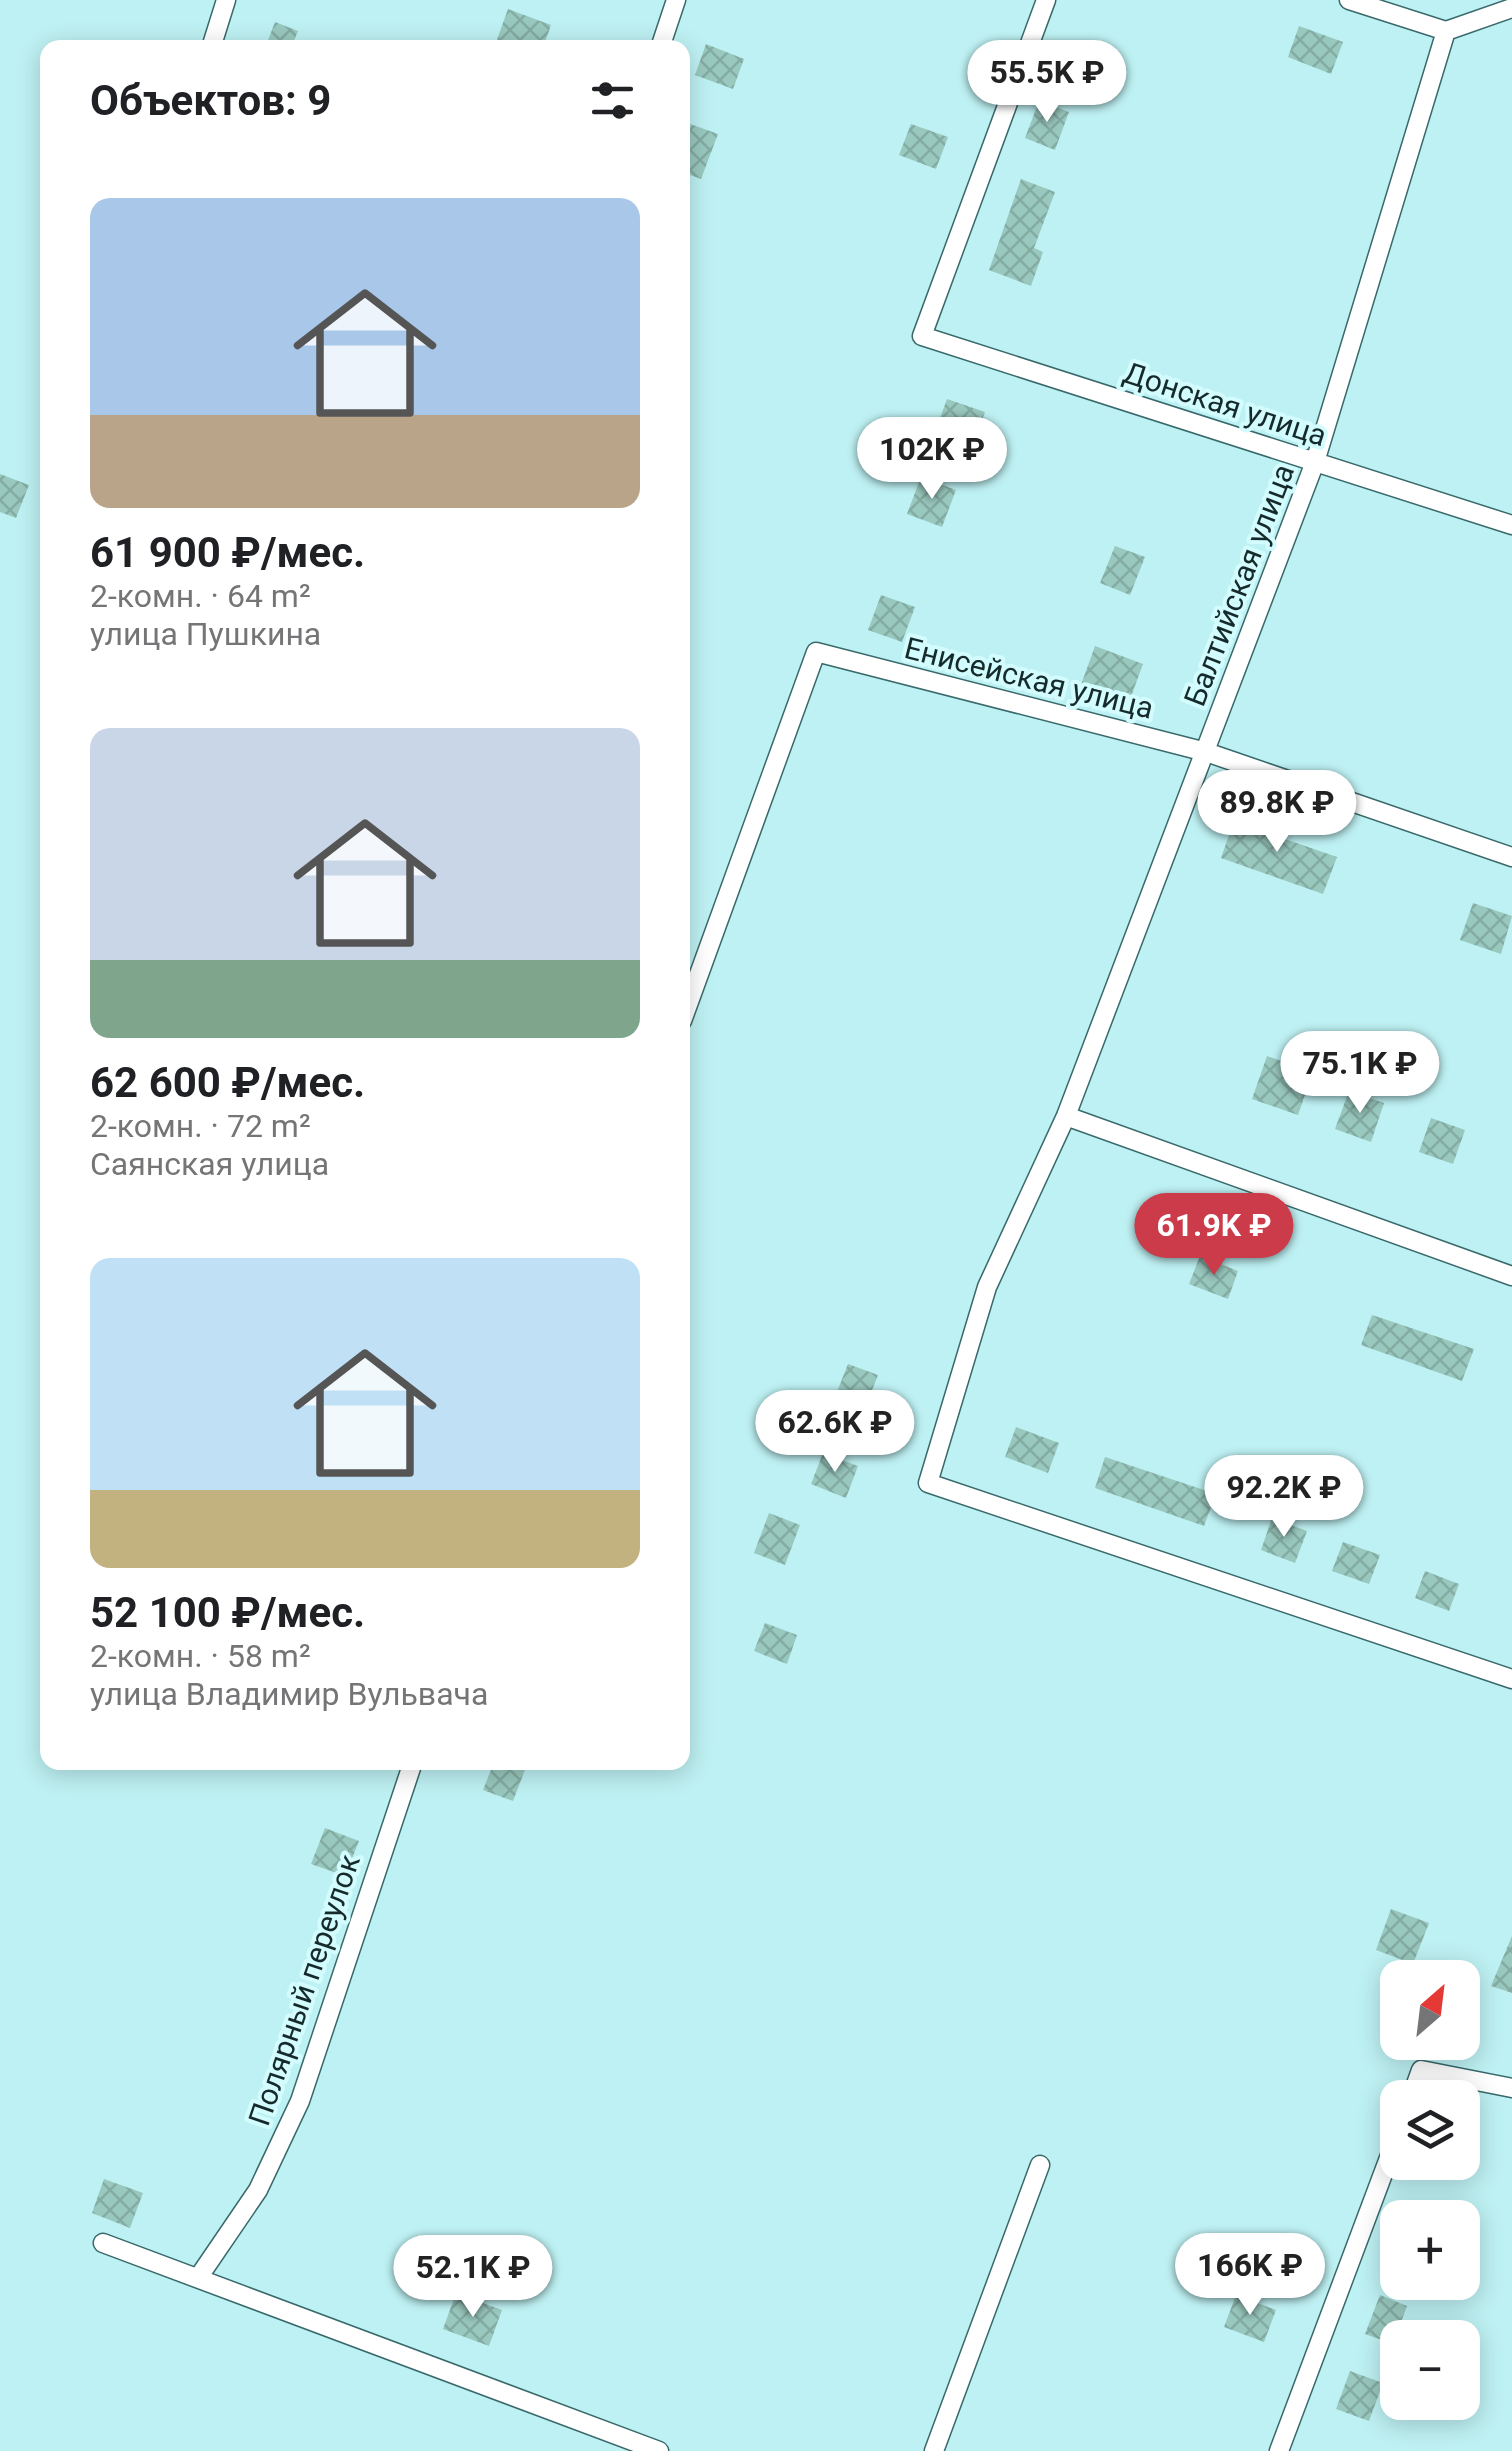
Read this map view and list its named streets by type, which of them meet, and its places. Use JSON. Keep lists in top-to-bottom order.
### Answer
{
  "streets": {
    "street": [
      "Донская улица",
      "Балтийская улица",
      "Енисейская улица",
      "Полярный переулок"
    ]
  },
  "crossings": [
    ["Донская улица", "Балтийская улица"],
    ["Балтийская улица", "Енисейская улица"]
  ],
  "north": "top right",
  "page": {
    "price": [
      "55.5K ₽",
      "102K ₽",
      "89.8K ₽",
      "75.1K ₽",
      "61.9K ₽",
      "62.6K ₽",
      "92.2K ₽",
      "166K ₽",
      "52.1K ₽"
    ],
    "heading": "Объектов: 9",
    "list": [
      {
        "name": "61 900 ₽/мес.",
        "note": "2-комн. · 64 m² · улица Пушкина"
      },
      {
        "name": "62 600 ₽/мес.",
        "note": "2-комн. · 72 m² · Саянская улица"
      },
      {
        "name": "52 100 ₽/мес.",
        "note": "2-комн. · 58 m² · улица Владимир Вульвача"
      }
    ],
    "map_buttons": ["+", "−"]
  }
}
